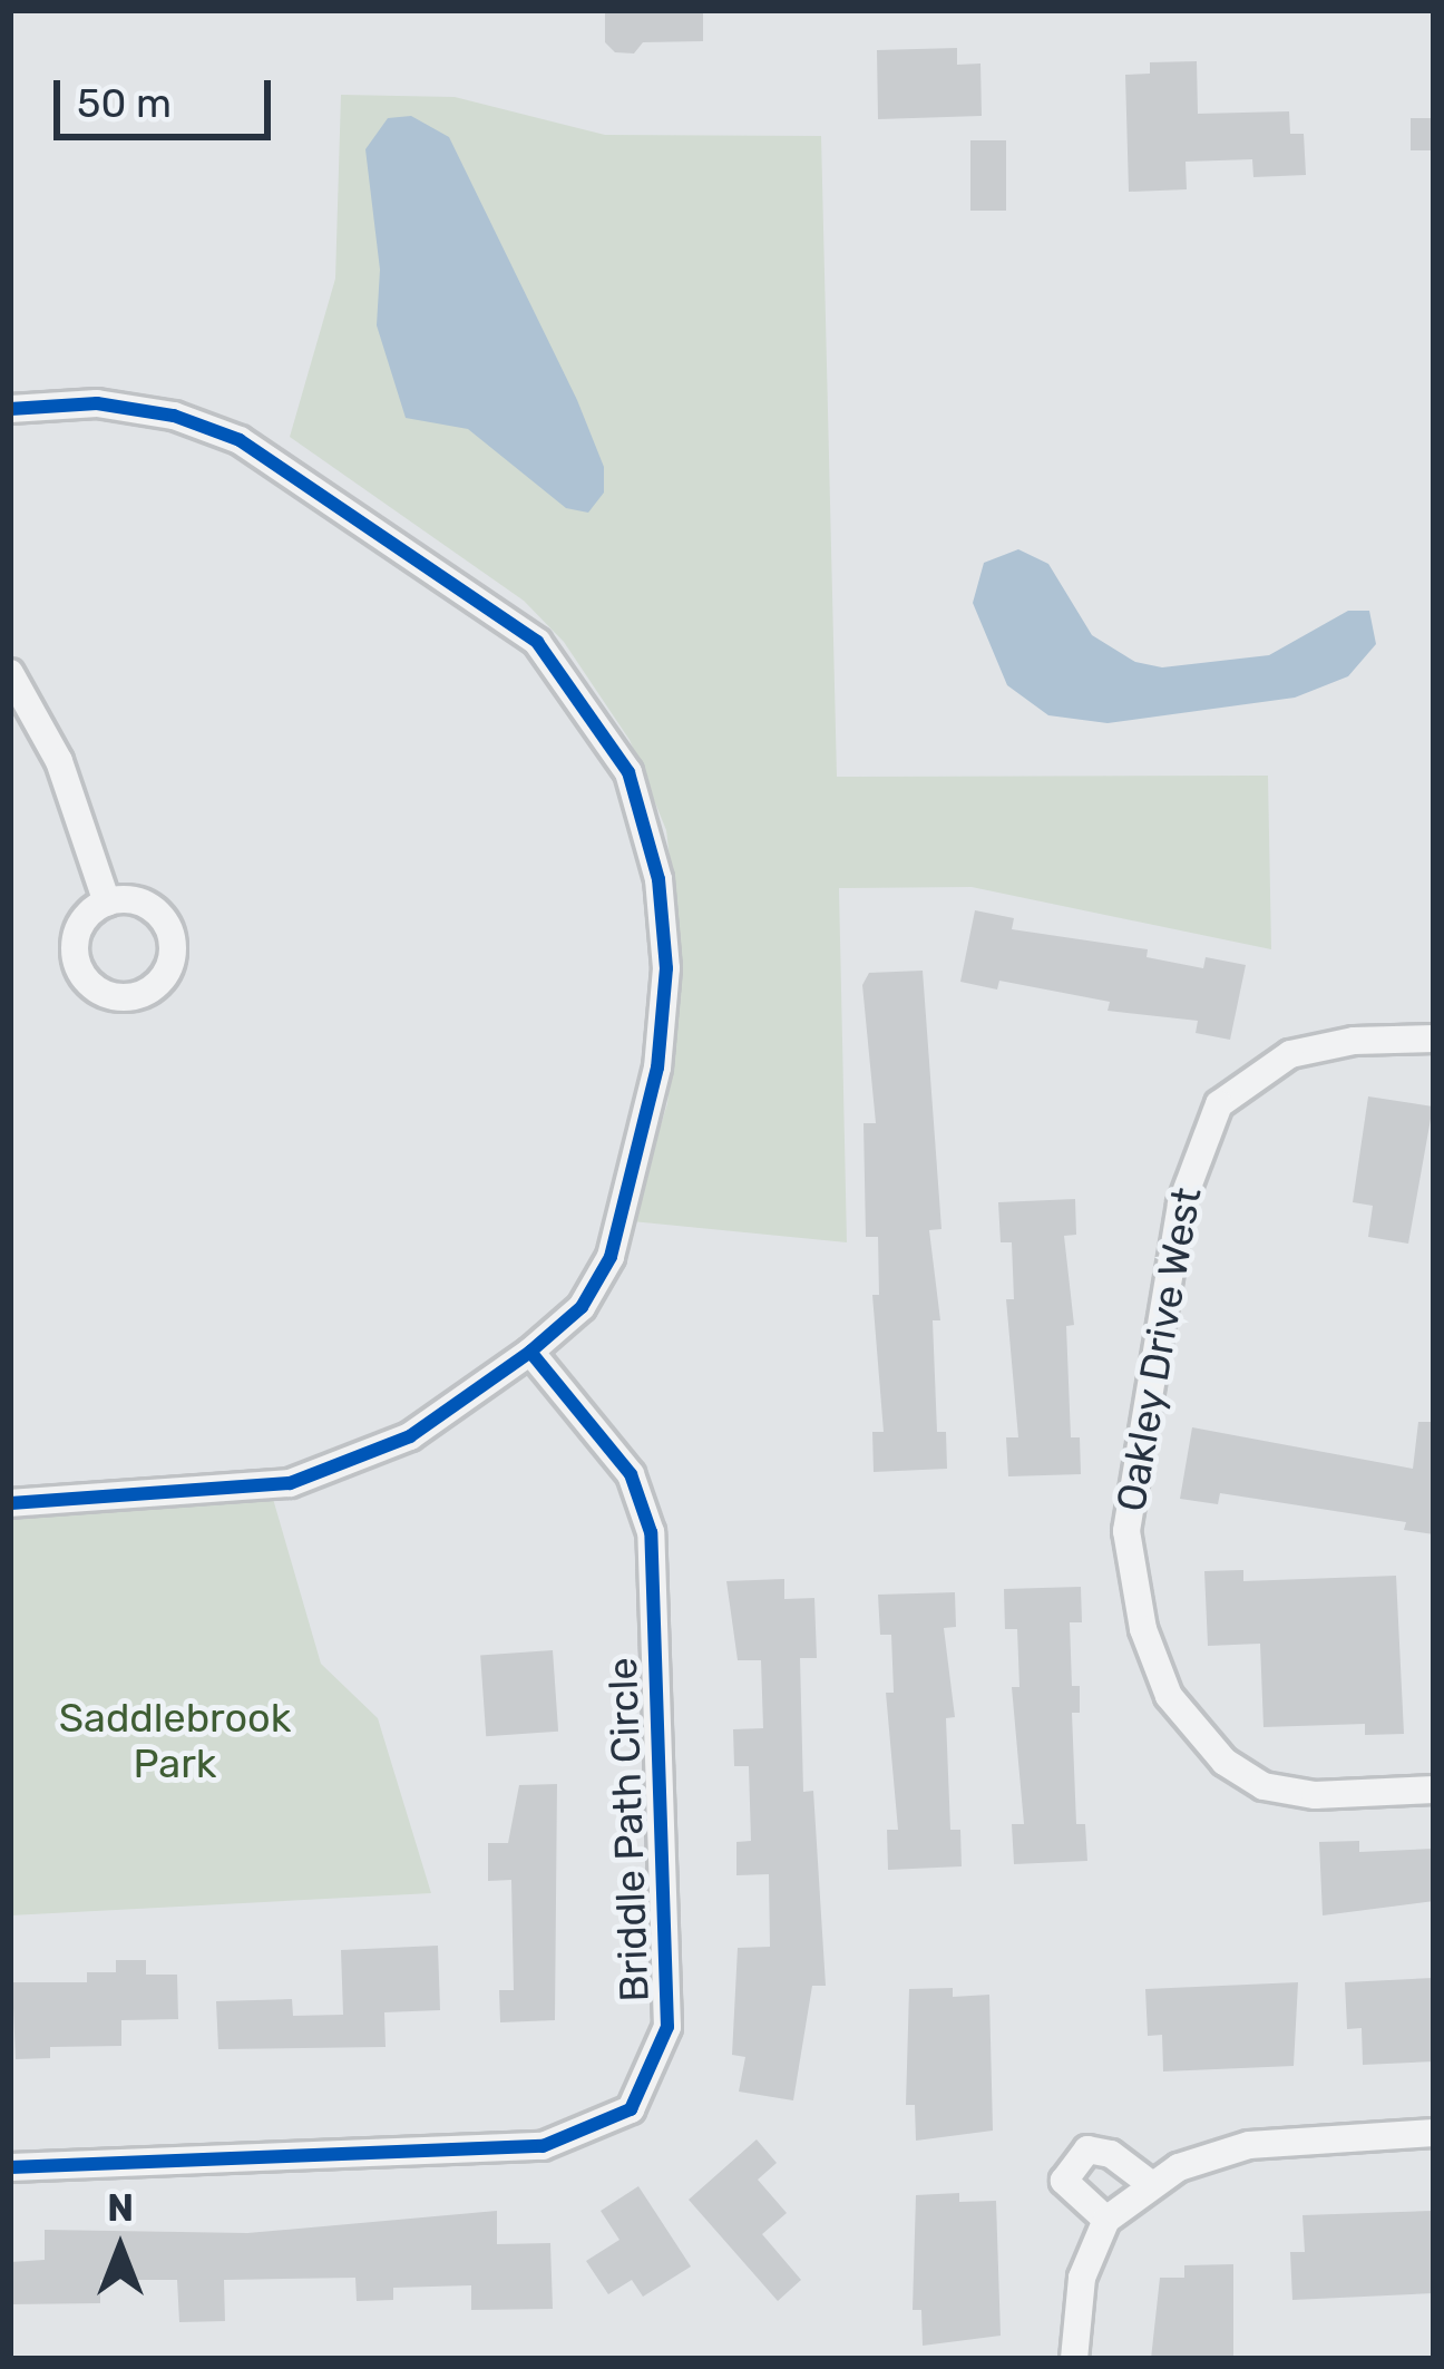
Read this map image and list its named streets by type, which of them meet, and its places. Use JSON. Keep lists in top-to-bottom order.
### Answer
{
  "streets": {
    "street": ["Oakley Drive West", "Briddle Path Circle"]
  },
  "parks": ["Saddlebrook Park"],
  "scale_bar": "50 m",
  "north": "top"
}
